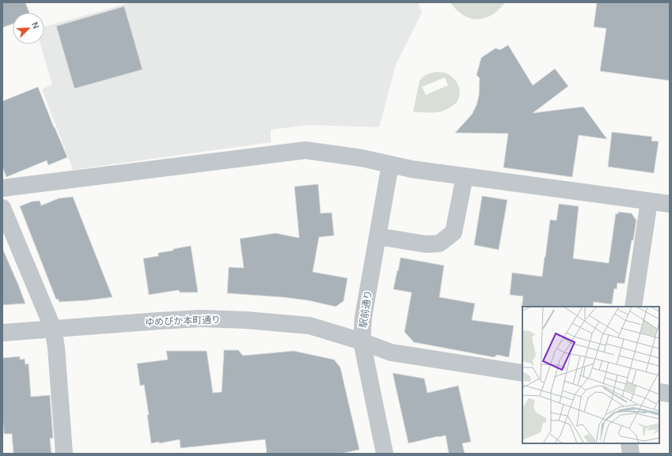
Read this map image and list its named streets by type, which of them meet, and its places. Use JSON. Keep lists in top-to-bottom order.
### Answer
{
  "streets": {
    "street": ["駅前通り", "ゆめぴか本町通り"]
  },
  "crossings": [
    ["駅前通り", "ゆめぴか本町通り"]
  ],
  "north": "top right"
}
